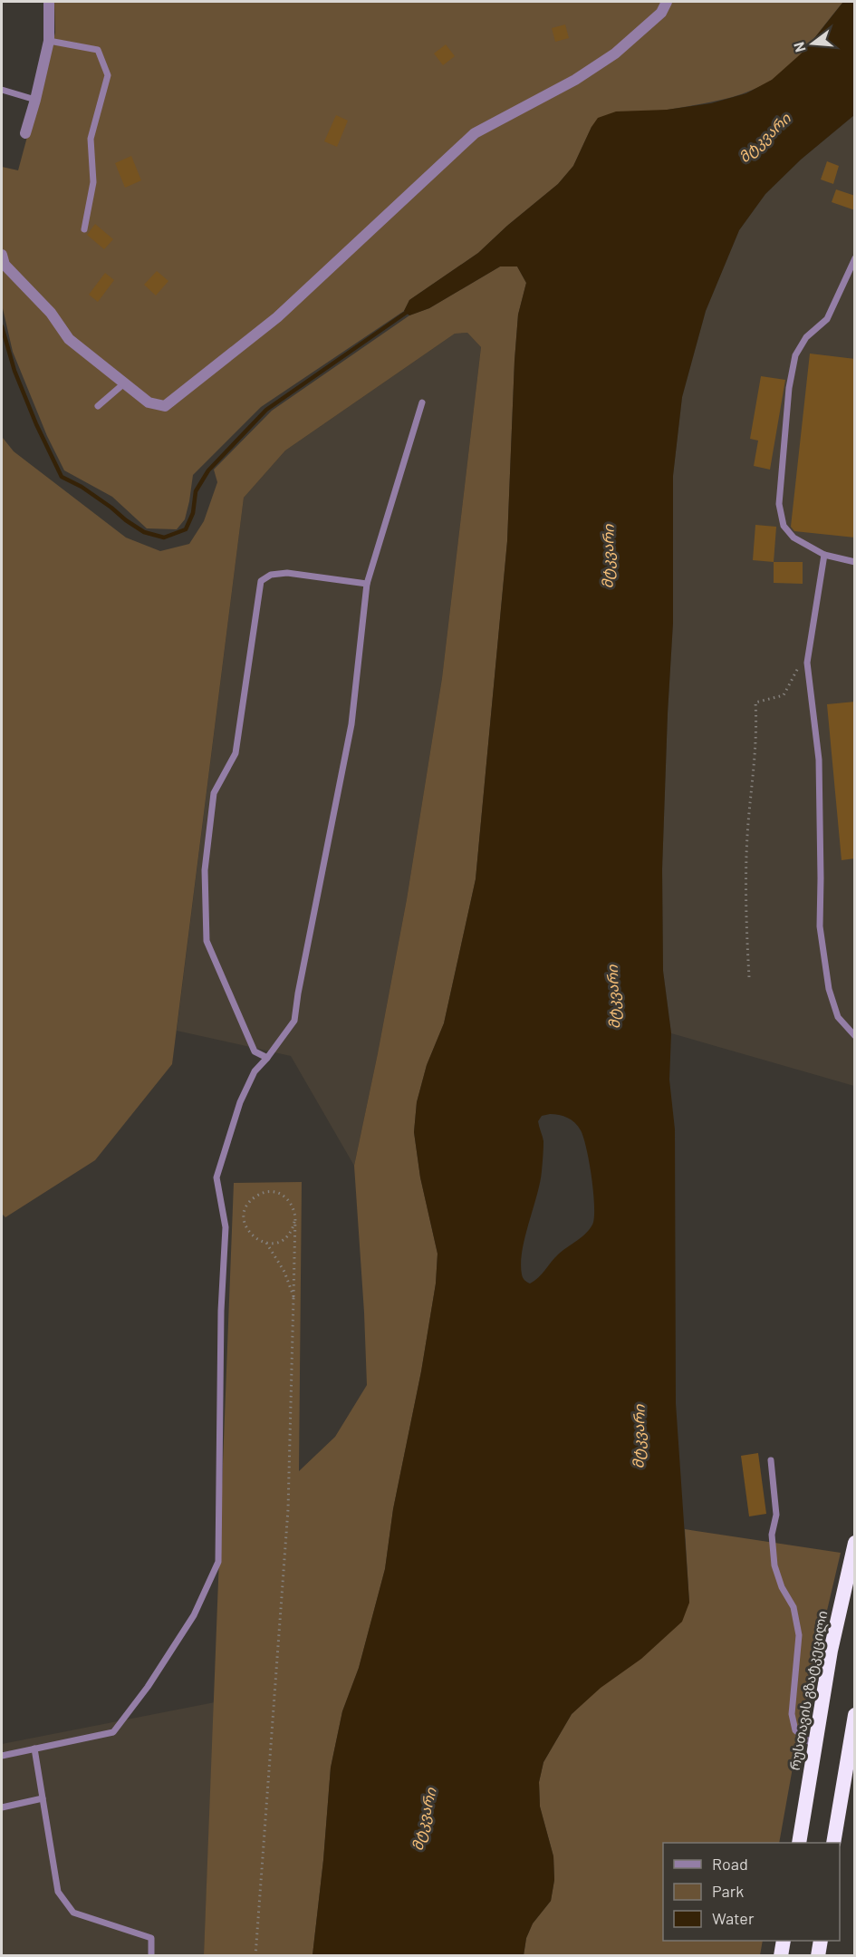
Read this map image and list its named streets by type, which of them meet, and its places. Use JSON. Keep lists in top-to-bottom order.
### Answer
{
  "streets": {
    "highway": ["რუსთავის გზატკეცილი"]
  },
  "water": ["მტკვარი"],
  "legend": ["Road", "Park", "Water"],
  "north": "left"
}
